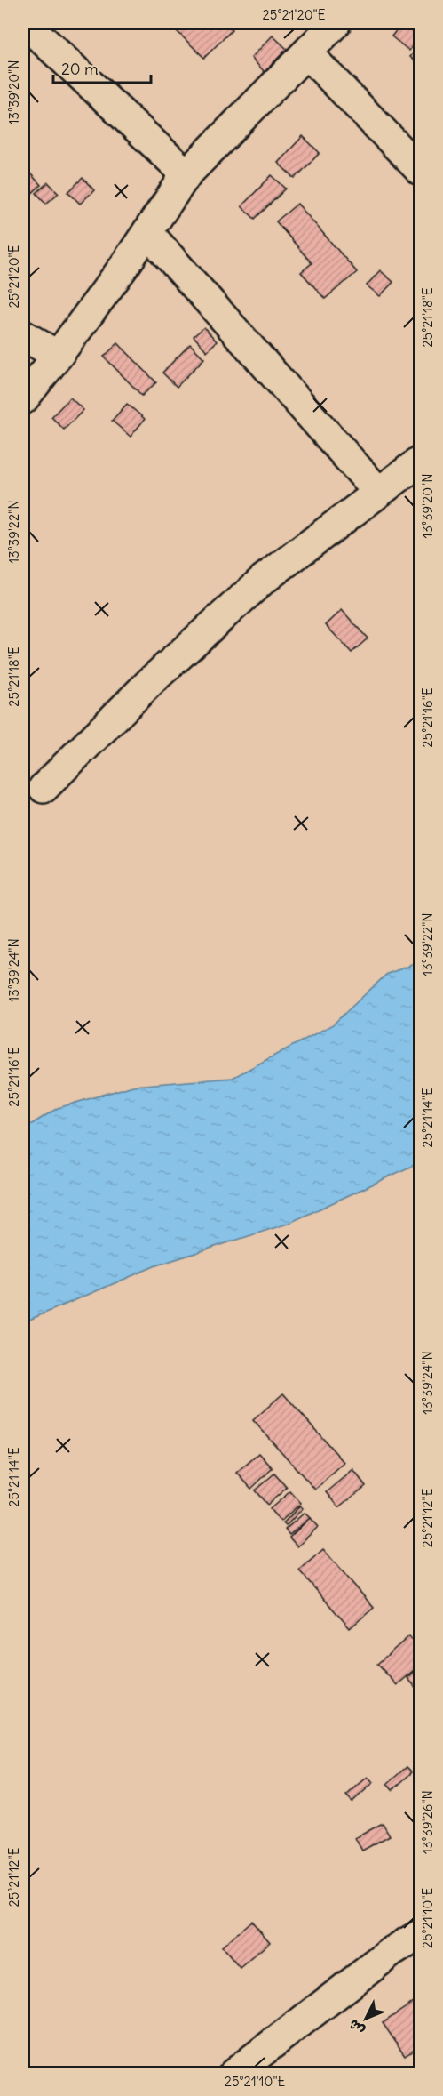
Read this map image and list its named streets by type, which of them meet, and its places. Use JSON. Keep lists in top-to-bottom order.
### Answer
{
  "scale_bar": "20 m",
  "north": "bottom left",
  "coordinates": [
    "25°21'20\"E",
    "13°39'20\"N",
    "25°21'18\"E",
    "13°39'22\"N",
    "25°21'16\"E",
    "13°39'24\"N",
    "25°21'14\"E",
    "25°21'12\"E",
    "13°39'26\"N",
    "25°21'10\"E"
  ]
}
